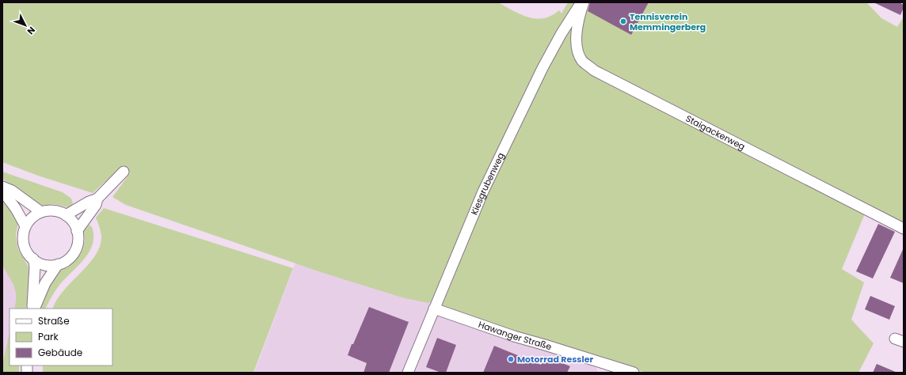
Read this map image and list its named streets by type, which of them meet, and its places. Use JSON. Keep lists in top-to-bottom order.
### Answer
{
  "streets": {
    "street": ["Staigackerweg", "Kiesgrubenweg", "Hawanger Straße"]
  },
  "crossings": [
    ["Staigackerweg", "Kiesgrubenweg"],
    ["Kiesgrubenweg", "Hawanger Straße"]
  ],
  "places": ["Tennisverein Memmingerberg", "Motorrad Ressler"],
  "legend": ["Straße", "Park", "Gebäude"],
  "north": "bottom right"
}
